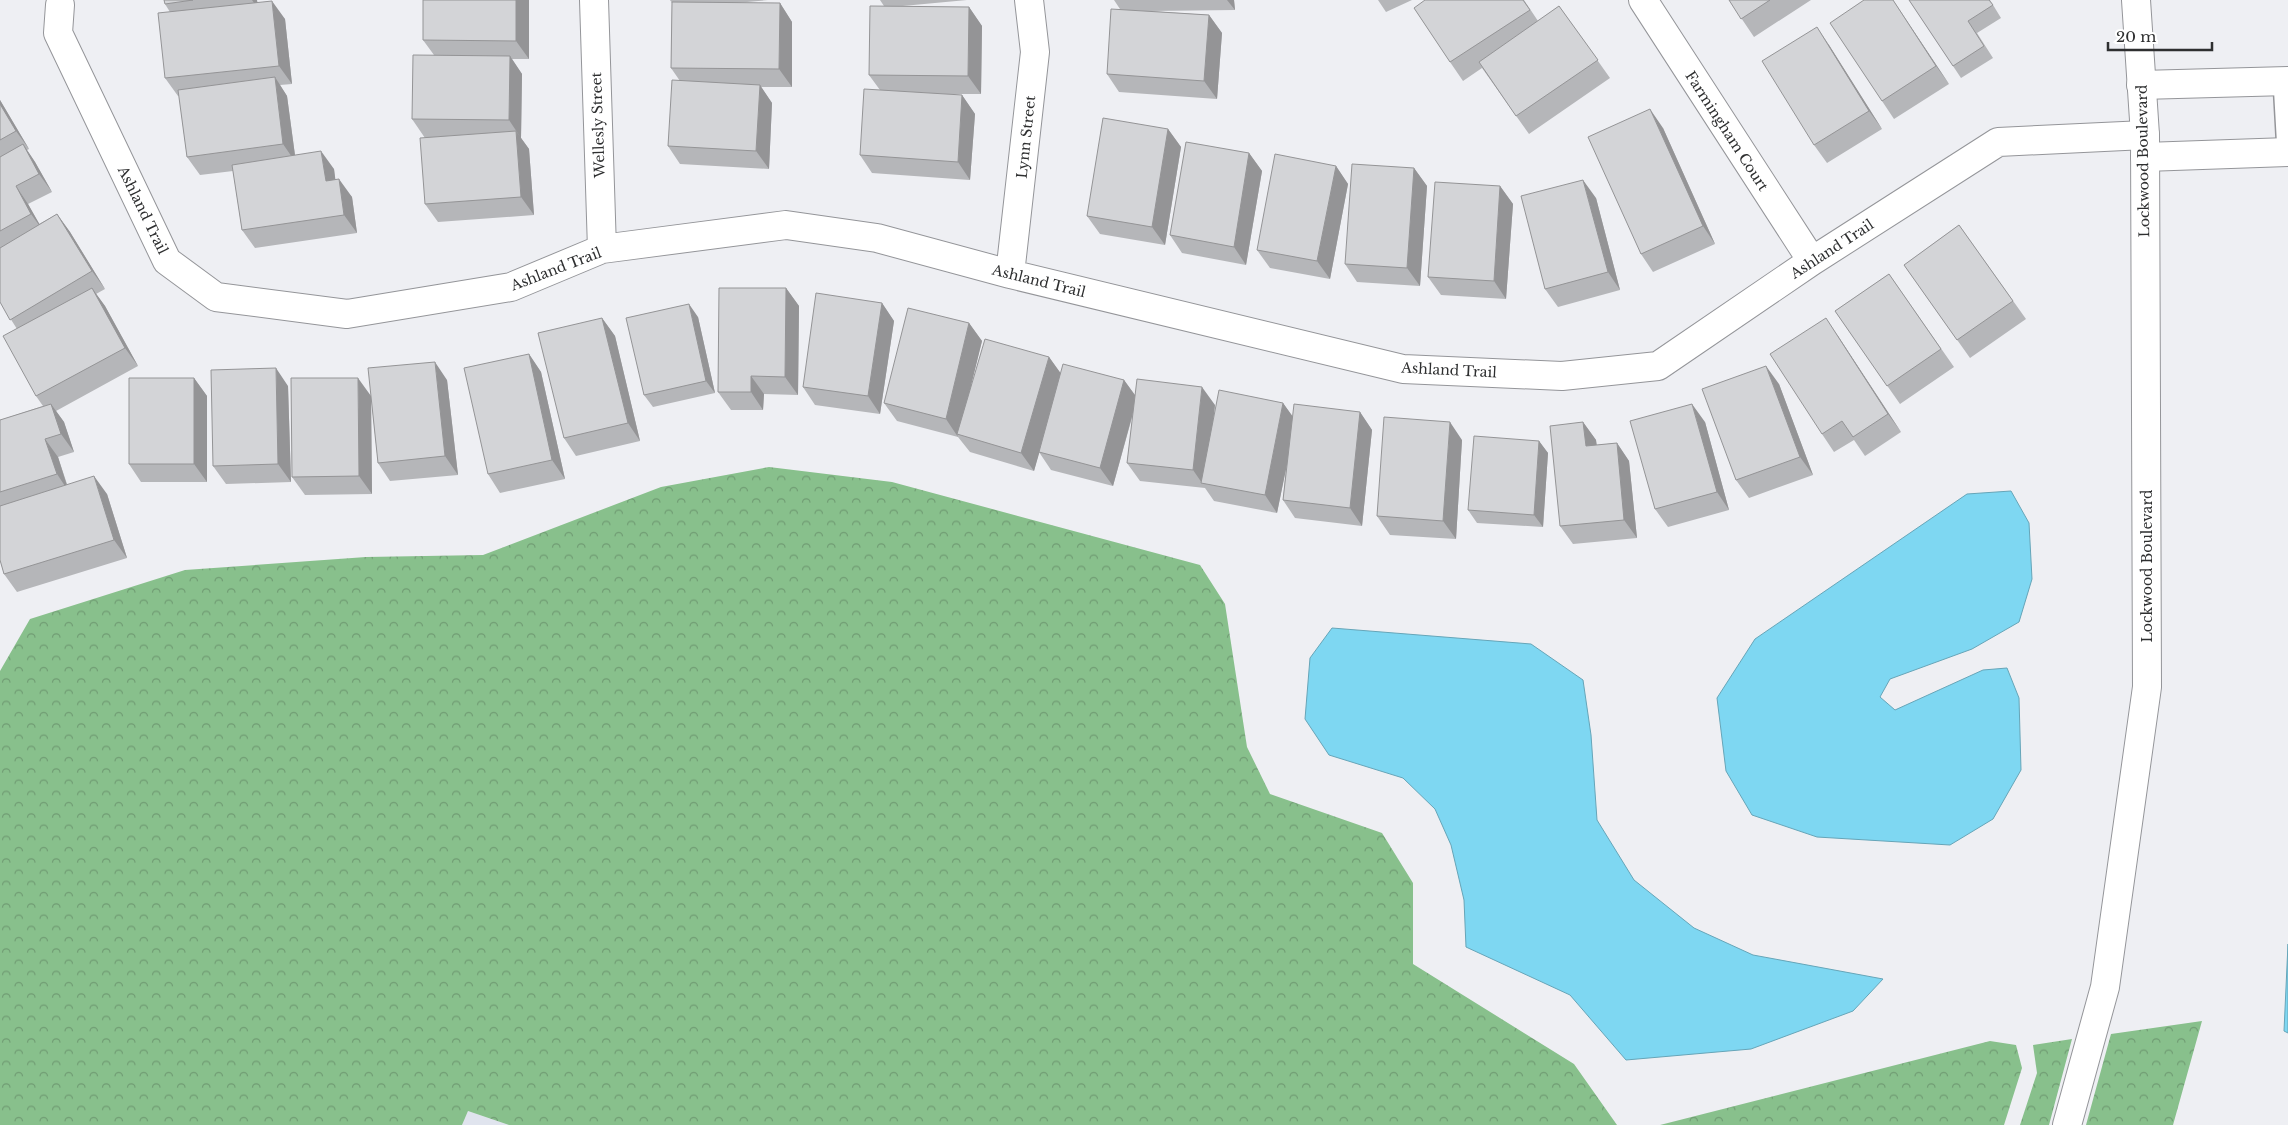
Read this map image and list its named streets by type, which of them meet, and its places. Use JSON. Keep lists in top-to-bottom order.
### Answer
{
  "streets": {
    "street": [
      "Wellesly Street",
      "Farmingham Court",
      "Lynn Street",
      "Lockwood Boulevard",
      "Ashland Trail"
    ]
  },
  "crossings": [
    ["Wellesly Street", "Ashland Trail"],
    ["Farmingham Court", "Ashland Trail"],
    ["Lynn Street", "Ashland Trail"],
    ["Lockwood Boulevard", "Ashland Trail"]
  ],
  "scale_bar": "20 m"
}
